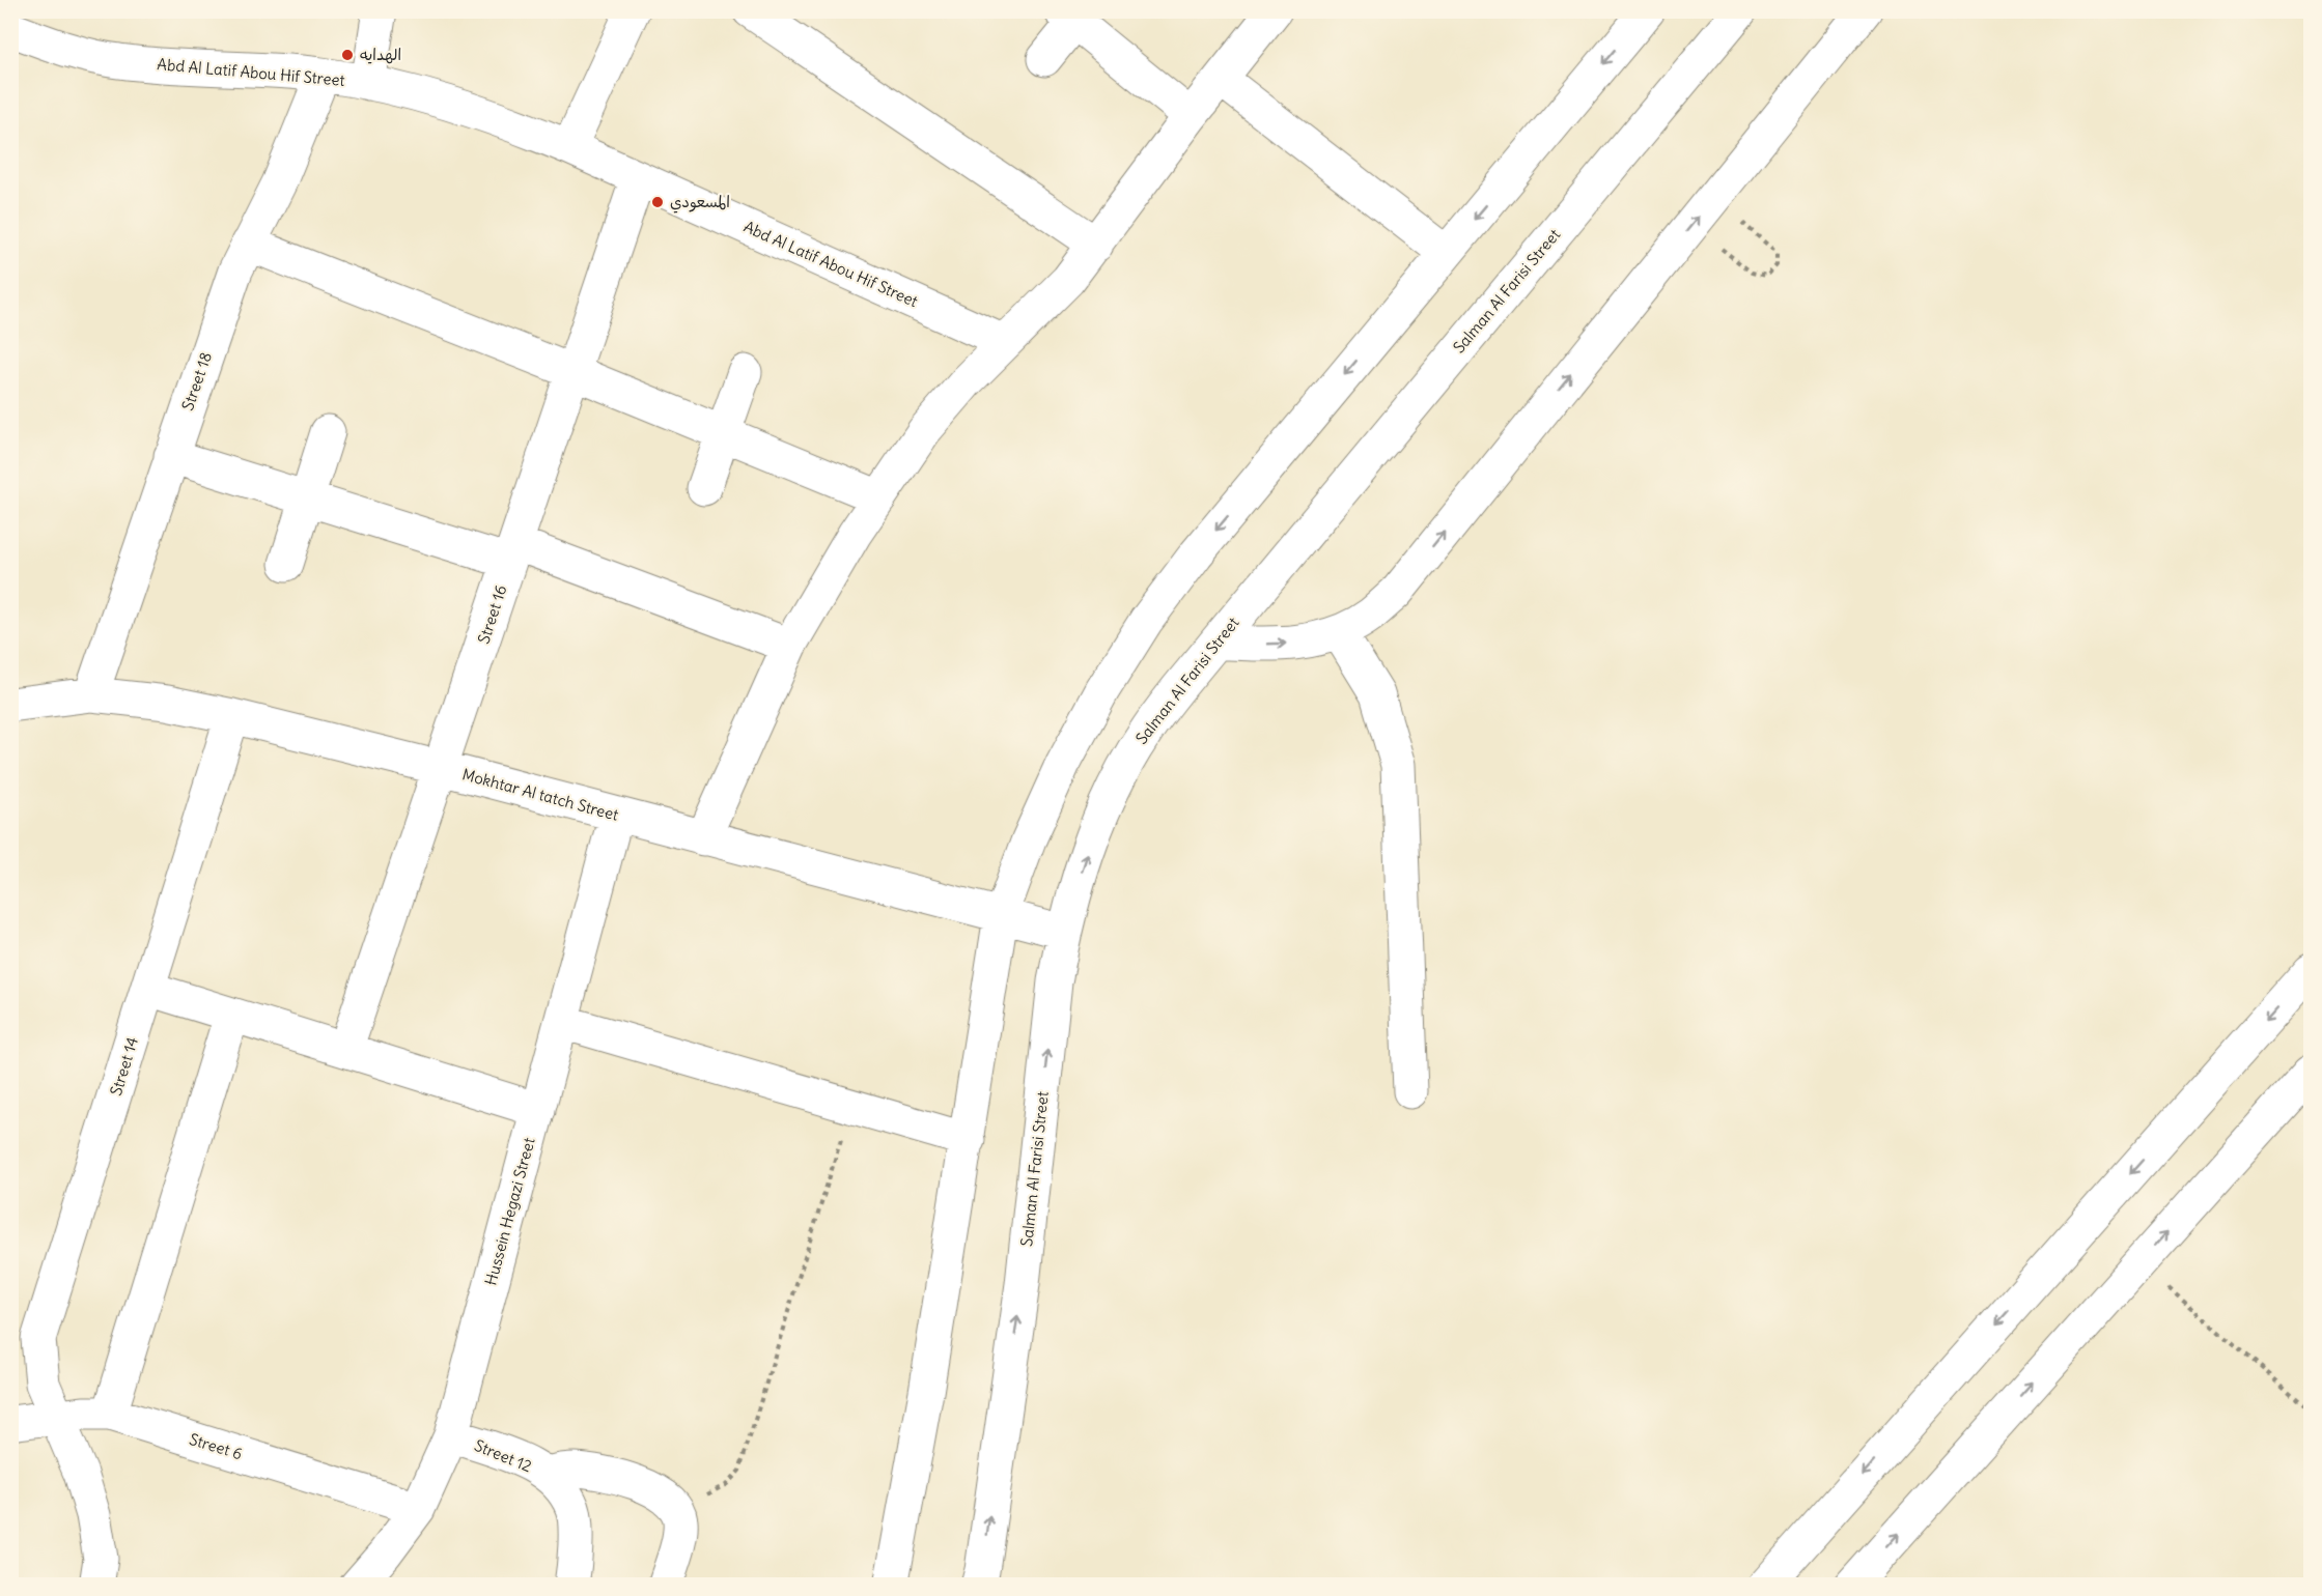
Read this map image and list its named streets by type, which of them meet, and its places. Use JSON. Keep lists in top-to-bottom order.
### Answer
{
  "streets": {
    "street": [
      "Abd Al Latif Abou Hif Street",
      "Salman Al Farisi Street",
      "Street 18",
      "Street 16",
      "Mokhtar Al tatch Street",
      "Street 14",
      "Hussein Hegazi Street",
      "Street 6",
      "Street 12"
    ]
  },
  "crossings": [
    ["Abd Al Latif Abou Hif Street", "Street 18"],
    ["Abd Al Latif Abou Hif Street", "Street 16"],
    ["Salman Al Farisi Street", "Mokhtar Al tatch Street"],
    ["Street 18", "Mokhtar Al tatch Street"],
    ["Street 16", "Mokhtar Al tatch Street"],
    ["Mokhtar Al tatch Street", "Street 14"],
    ["Mokhtar Al tatch Street", "Hussein Hegazi Street"],
    ["Street 14", "Street 6"],
    ["Hussein Hegazi Street", "Street 6"],
    ["Hussein Hegazi Street", "Street 12"]
  ],
  "places": ["الهدايه", "المسعودي"]
}
